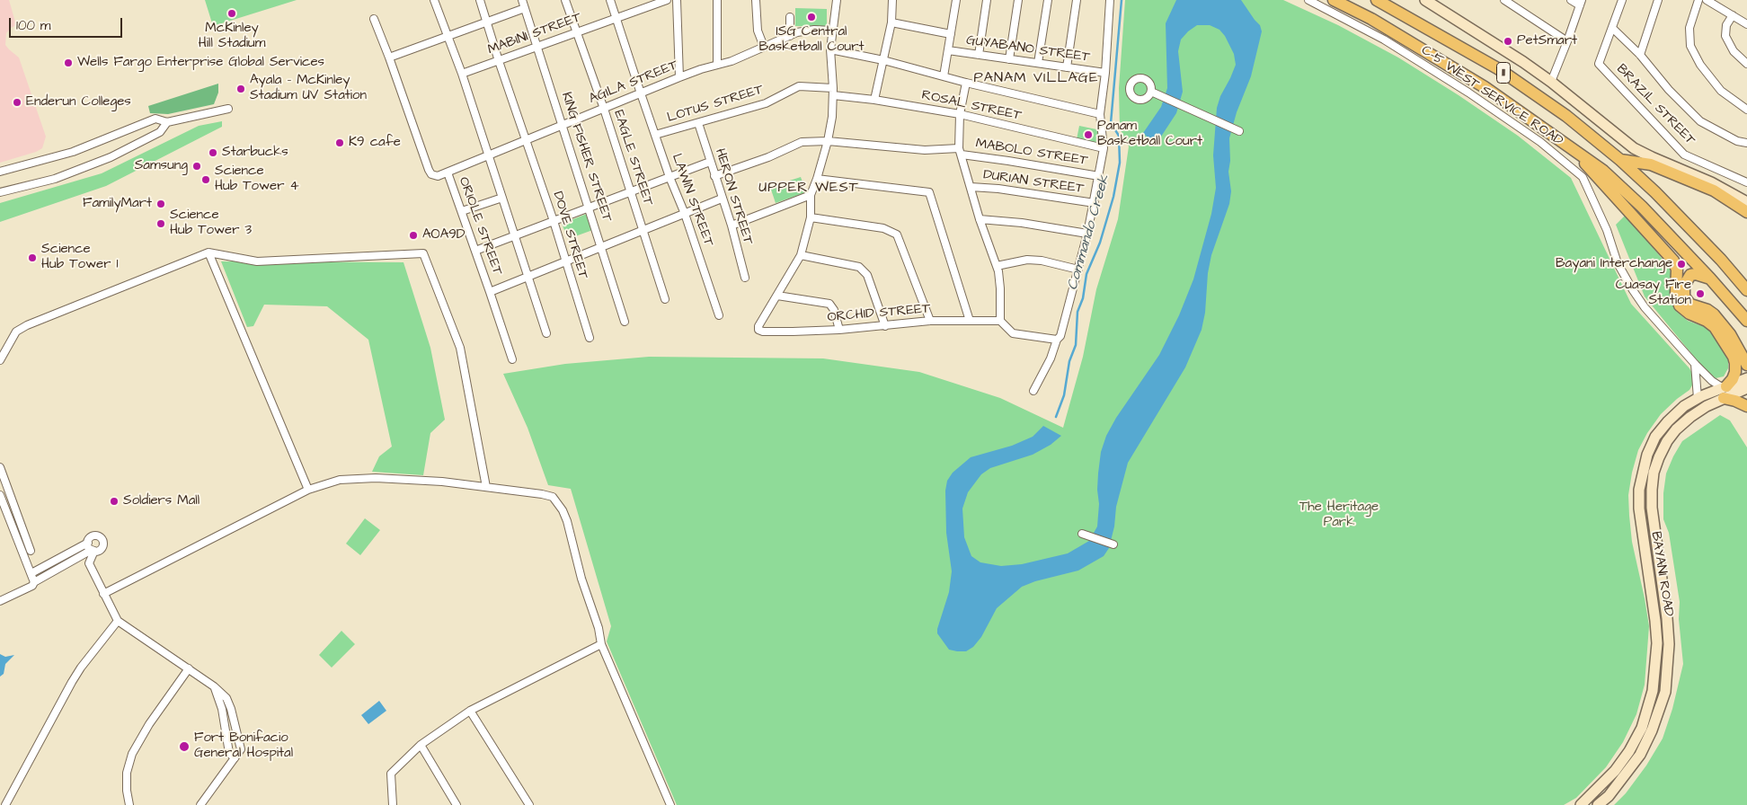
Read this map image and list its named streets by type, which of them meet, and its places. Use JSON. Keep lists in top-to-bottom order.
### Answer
{
  "streets": {
    "main road": ["11", "BAYANI ROAD"],
    "street": [
      "MABINI STREET",
      "GUYABANO STREET",
      "AGILA STREET",
      "C-5 WEST SERVICE ROAD",
      "LOTUS STREET",
      "BRAZIL STREET",
      "ROSAL STREET",
      "MABOLO STREET",
      "KING FISHER STREET",
      "EAGLE STREET",
      "DURIAN STREET",
      "HERON STREET",
      "LAWIN STREET",
      "ORIOLE STREET",
      "DOVE STREET",
      "ORCHID STREET"
    ]
  },
  "crossings": [
    ["MABINI STREET", "KING FISHER STREET"],
    ["MABINI STREET", "EAGLE STREET"],
    ["MABINI STREET", "LAWIN STREET"],
    ["MABINI STREET", "DOVE STREET"],
    ["AGILA STREET", "KING FISHER STREET"],
    ["AGILA STREET", "EAGLE STREET"],
    ["AGILA STREET", "LAWIN STREET"],
    ["AGILA STREET", "ORIOLE STREET"],
    ["AGILA STREET", "DOVE STREET"],
    ["C-5 WEST SERVICE ROAD", "BAYANI ROAD"],
    ["LOTUS STREET", "ROSAL STREET"],
    ["LOTUS STREET", "HERON STREET"],
    ["LOTUS STREET", "LAWIN STREET"],
    ["MABOLO STREET", "HERON STREET"]
  ],
  "districts": ["PANAM VILLAGE", "UPPER WEST"],
  "water": ["Commando Creek"],
  "parks": ["The Heritage Park"],
  "places": [
    "McKinley Hill Stadium",
    "ISG Central Basketball Court",
    "PetSmart",
    "Wells Fargo Enterprise Global Services",
    "Ayala - McKinley Stadium UV Station",
    "Enderun Colleges",
    "Panam Basketball Court",
    "K9 cafe",
    "Starbucks",
    "Samsung",
    "Science Hub Tower 4",
    "FamilyMart",
    "Science Hub Tower 3",
    "AOA9D",
    "Science Hub Tower 1",
    "Bayani Interchange",
    "Cuasay Fire Station",
    "Soldiers Mall",
    "Fort Bonifacio General Hospital"
  ],
  "scale_bar": "100 m"
}
